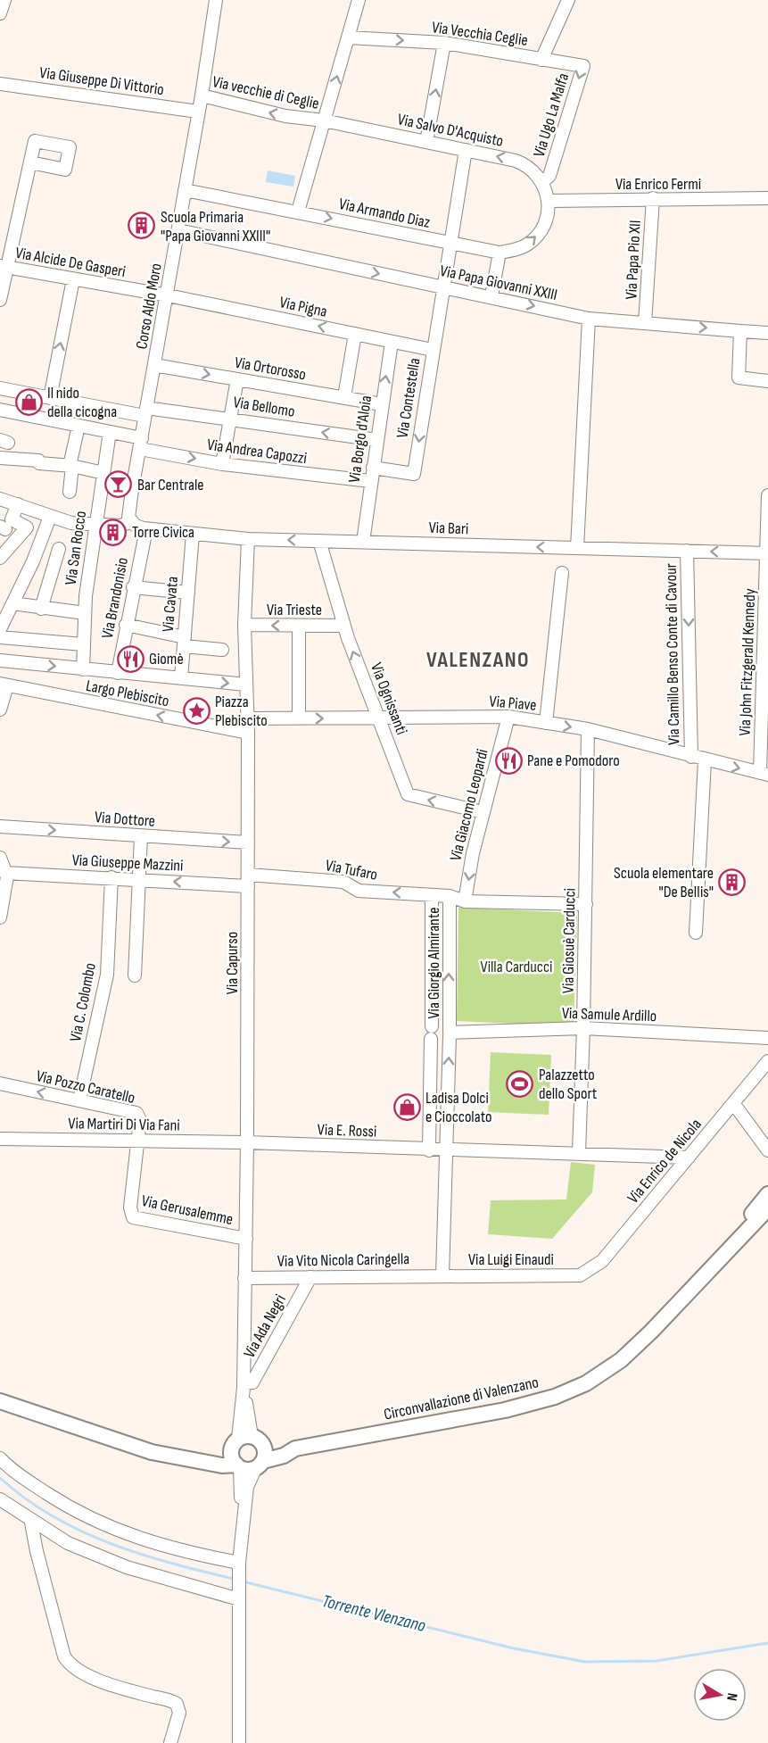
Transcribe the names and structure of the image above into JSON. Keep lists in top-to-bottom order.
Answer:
{
  "streets": {
    "main road": ["Circonvallazione di Valenzano"],
    "street": [
      "Via Vecchia Ceglie",
      "Via Giuseppe Di Vittorio",
      "Via vecchie di Ceglie",
      "Via Ugo La Malfa",
      "Via Salvo D'Acquisto",
      "Via Enrico Fermi",
      "Via Armando Diaz",
      "Via Papa Pio XII",
      "Via Alcide De Gasperi",
      "Via Papa Giovanni XXIII",
      "Corso Aldo Moro",
      "Via Pigna",
      "Via Ortorosso",
      "Via Contestella",
      "Via Bellomo",
      "Via Borgo d'Aloia",
      "Via Andrea Capozzi",
      "Via Bari",
      "Via San Rocco",
      "Via Brandonisio",
      "Via Cavata",
      "Via Trieste",
      "Via Camillo Benso Conte di Cavour",
      "Via John Fitzgerald Kennedy",
      "Largo Plebiscito",
      "Via Ognissanti",
      "Via Piave",
      "Via Giacomo Leopardi",
      "Via Dottore",
      "Via Giuseppe Mazzini",
      "Via Tufaro",
      "Via Giosuè Carducci",
      "Via Capurso",
      "Via Giorgio Almirante",
      "Via C. Colombo",
      "Via Samule Ardillo",
      "Via Pozzo Caratello",
      "Via Martiri Di Via Fani",
      "Via E. Rossi",
      "Via Enrico de Nicola",
      "Via Gerusalemme",
      "Via Luigi Einaudi",
      "Via Vito Nicola Caringella",
      "Via Ada Negri"
    ]
  },
  "crossings": [
    ["Via Vecchia Ceglie", "Via Ugo La Malfa"],
    ["Via Giuseppe Di Vittorio", "Corso Aldo Moro"],
    ["Via vecchie di Ceglie", "Via Salvo D'Acquisto"],
    ["Via vecchie di Ceglie", "Corso Aldo Moro"],
    ["Via Ugo La Malfa", "Via Salvo D'Acquisto"],
    ["Via Ugo La Malfa", "Via Enrico Fermi"],
    ["Via Ugo La Malfa", "Via Armando Diaz"],
    ["Via Ugo La Malfa", "Via Contestella"],
    ["Via Salvo D'Acquisto", "Via Enrico Fermi"],
    ["Via Salvo D'Acquisto", "Via Armando Diaz"],
    ["Via Salvo D'Acquisto", "Via Contestella"],
    ["Via Enrico Fermi", "Via Armando Diaz"],
    ["Via Enrico Fermi", "Via Papa Pio XII"],
    ["Via Enrico Fermi", "Via Contestella"],
    ["Via Armando Diaz", "Corso Aldo Moro"],
    ["Via Armando Diaz", "Via Contestella"],
    ["Via Papa Pio XII", "Via Papa Giovanni XXIII"],
    ["Via Alcide De Gasperi", "Corso Aldo Moro"],
    ["Via Alcide De Gasperi", "Via Pigna"],
    ["Via Papa Giovanni XXIII", "Corso Aldo Moro"],
    ["Via Papa Giovanni XXIII", "Via Contestella"],
    ["Corso Aldo Moro", "Via Pigna"],
    ["Corso Aldo Moro", "Via Ortorosso"],
    ["Corso Aldo Moro", "Via Bellomo"],
    ["Corso Aldo Moro", "Via Andrea Capozzi"],
    ["Corso Aldo Moro", "Via Bari"],
    ["Via Pigna", "Via Contestella"],
    ["Via Pigna", "Via Borgo d'Aloia"],
    ["Via Ortorosso", "Via Borgo d'Aloia"],
    ["Via Contestella", "Via Borgo d'Aloia"],
    ["Via Bellomo", "Via Borgo d'Aloia"],
    ["Via Borgo d'Aloia", "Via Andrea Capozzi"],
    ["Via Borgo d'Aloia", "Via Bari"],
    ["Via Andrea Capozzi", "Via San Rocco"],
    ["Via Bari", "Via Brandonisio"],
    ["Via Bari", "Via Cavata"],
    ["Via Bari", "Via Camillo Benso Conte di Cavour"],
    ["Via Bari", "Via John Fitzgerald Kennedy"],
    ["Via Bari", "Via Ognissanti"],
    ["Via Bari", "Via Capurso"],
    ["Via San Rocco", "Largo Plebiscito"],
    ["Via Brandonisio", "Largo Plebiscito"],
    ["Via Cavata", "Largo Plebiscito"],
    ["Via Trieste", "Via Ognissanti"],
    ["Via Trieste", "Via Capurso"],
    ["Via Camillo Benso Conte di Cavour", "Via Piave"],
    ["Via John Fitzgerald Kennedy", "Via Piave"],
    ["Largo Plebiscito", "Via Capurso"],
    ["Via Ognissanti", "Via Piave"],
    ["Via Ognissanti", "Via Giacomo Leopardi"],
    ["Via Piave", "Via Giacomo Leopardi"],
    ["Via Piave", "Via Giosuè Carducci"],
    ["Via Piave", "Via Capurso"],
    ["Via Giacomo Leopardi", "Via Tufaro"],
    ["Via Dottore", "Via Capurso"],
    ["Via Giuseppe Mazzini", "Via Tufaro"],
    ["Via Giuseppe Mazzini", "Via Capurso"],
    ["Via Giuseppe Mazzini", "Via C. Colombo"],
    ["Via Tufaro", "Via Giosuè Carducci"],
    ["Via Tufaro", "Via Capurso"],
    ["Via Tufaro", "Via Giorgio Almirante"],
    ["Via Giosuè Carducci", "Via Samule Ardillo"],
    ["Via Giosuè Carducci", "Via E. Rossi"],
    ["Via Capurso", "Via Martiri Di Via Fani"],
    ["Via Capurso", "Via E. Rossi"],
    ["Via Capurso", "Via Gerusalemme"],
    ["Via Capurso", "Via Vito Nicola Caringella"],
    ["Via Capurso", "Via Ada Negri"],
    ["Via Capurso", "Circonvallazione di Valenzano"],
    ["Via Giorgio Almirante", "Via Samule Ardillo"],
    ["Via Giorgio Almirante", "Via E. Rossi"],
    ["Via Giorgio Almirante", "Via Luigi Einaudi"],
    ["Via Giorgio Almirante", "Via Vito Nicola Caringella"],
    ["Via C. Colombo", "Via Pozzo Caratello"],
    ["Via Pozzo Caratello", "Via Martiri Di Via Fani"],
    ["Via Pozzo Caratello", "Via Gerusalemme"],
    ["Via Martiri Di Via Fani", "Via E. Rossi"],
    ["Via Martiri Di Via Fani", "Via Gerusalemme"],
    ["Via E. Rossi", "Via Enrico de Nicola"],
    ["Via Enrico de Nicola", "Via Luigi Einaudi"],
    ["Via Luigi Einaudi", "Via Vito Nicola Caringella"],
    ["Via Vito Nicola Caringella", "Via Ada Negri"]
  ],
  "one_way": [
    "Via Vecchia Ceglie",
    "Via vecchie di Ceglie",
    "Via Salvo D'Acquisto",
    "Via Armando Diaz",
    "Via Papa Giovanni XXIII",
    "Via Pigna",
    "Via Ortorosso",
    "Via Bellomo",
    "Via Bari",
    "Via Trieste",
    "Via Camillo Benso Conte di Cavour",
    "Via Ognissanti",
    "Via Piave",
    "Via Giacomo Leopardi",
    "Via Dottore",
    "Via Giuseppe Mazzini",
    "Via Tufaro",
    "Via Pozzo Caratello"
  ],
  "districts": ["VALENZANO"],
  "water": ["Torrente Vlenzano"],
  "parks": ["Villa Carducci"],
  "places": {
    "building": ["Scuola Primaria \"Papa Giovanni XXIII\"", "Torre Civica", "Scuola elementare \"De Bellis\""],
    "shop": ["Il nido della cicogna", "Ladisa Dolci e Cioccolato"],
    "bar": ["Bar Centrale"],
    "restaurant": ["Giomè", "Pane e Pomodoro"],
    "place": ["Piazza Plebiscito"],
    "sports": ["Palazzetto dello Sport"]
  },
  "north": "right"
}
